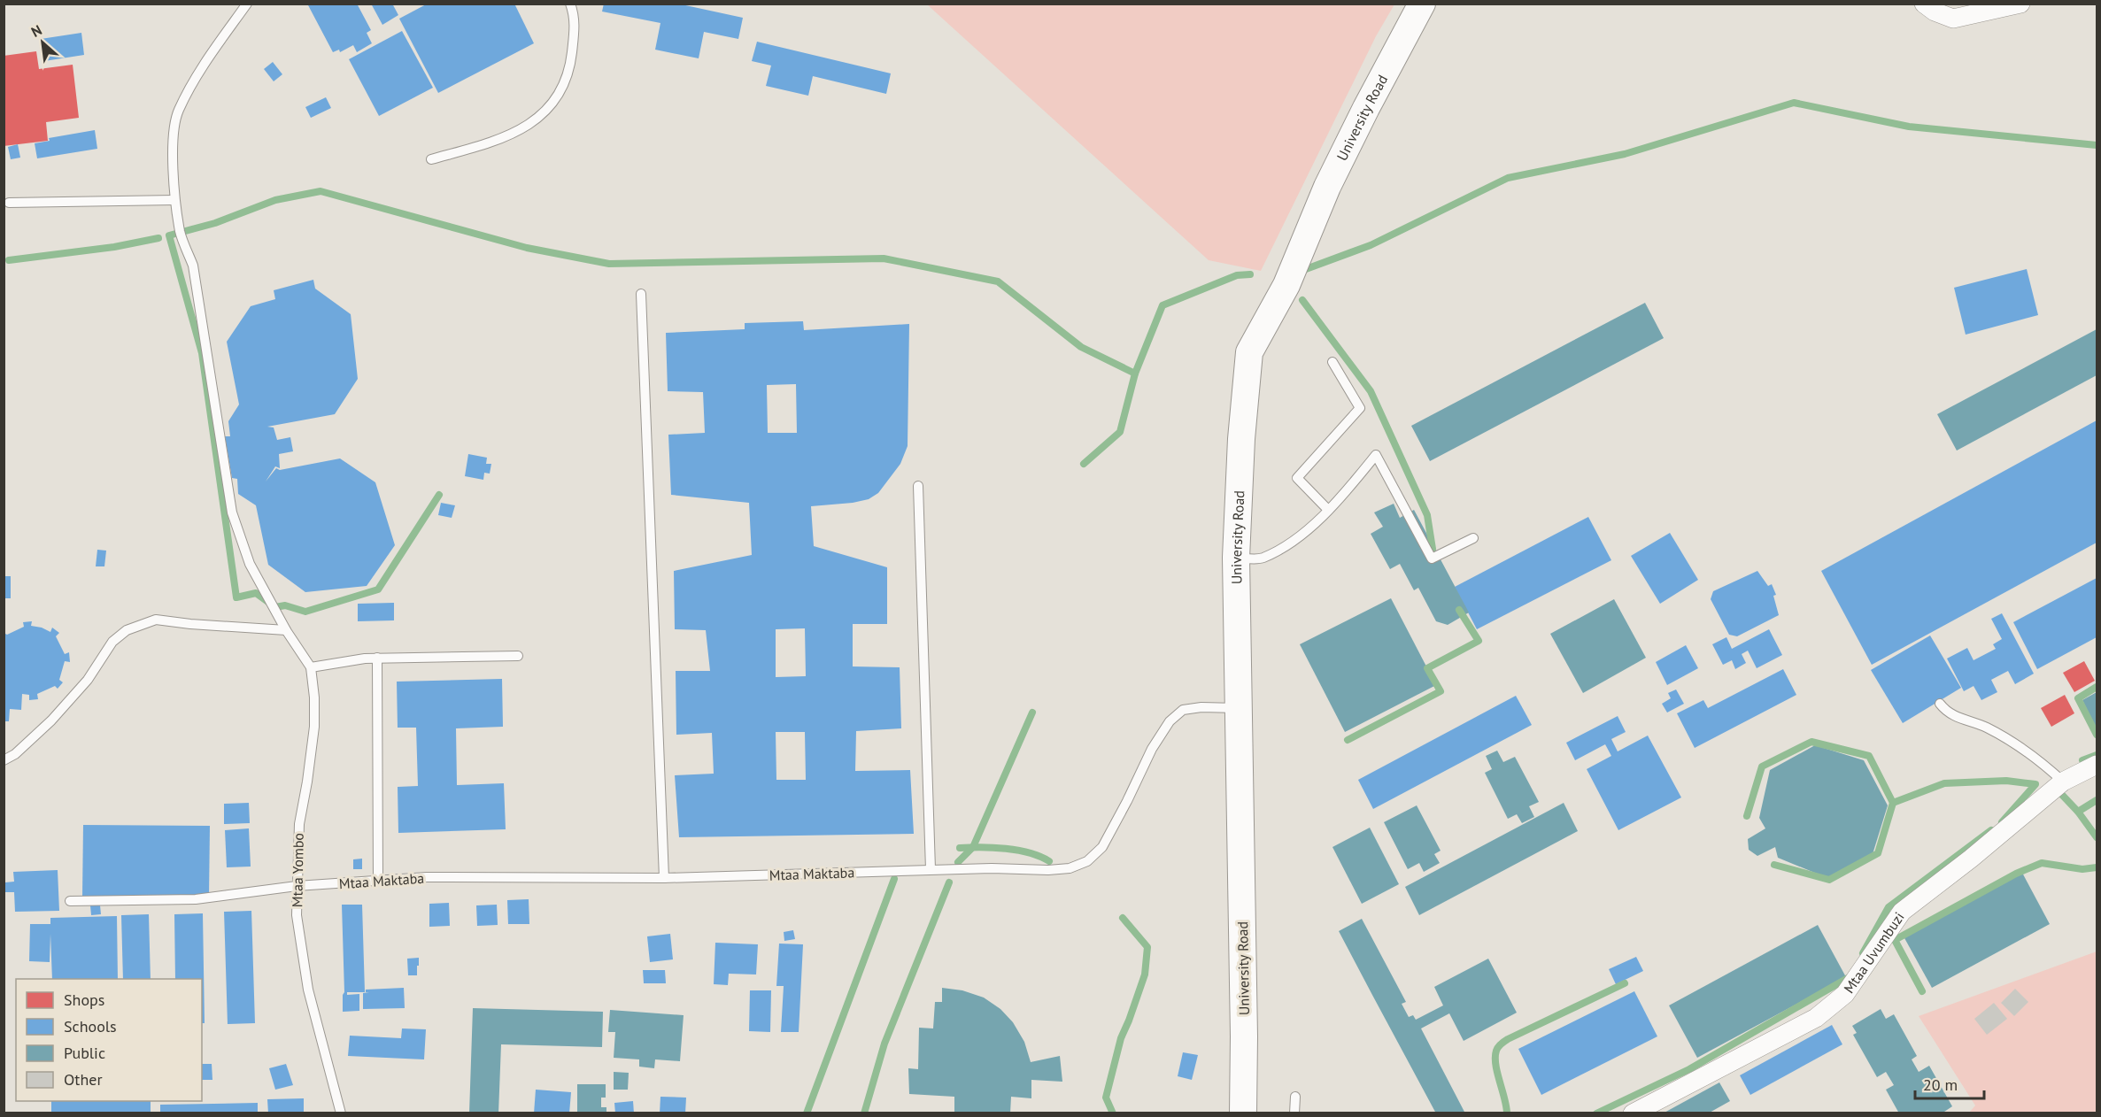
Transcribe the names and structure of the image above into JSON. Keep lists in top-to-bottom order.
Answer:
{
  "streets": {
    "street": ["University Road", "Mtaa Uvumbuzi"],
    "lane": ["Mtaa Yombo", "Mtaa Maktaba"]
  },
  "crossings": [
    ["University Road", "Mtaa Maktaba"],
    ["Mtaa Yombo", "Mtaa Maktaba"]
  ],
  "legend": [
    "Shops",
    "Schools",
    "Public",
    "Other"
  ],
  "scale_bar": "20 m",
  "north": "top left"
}
